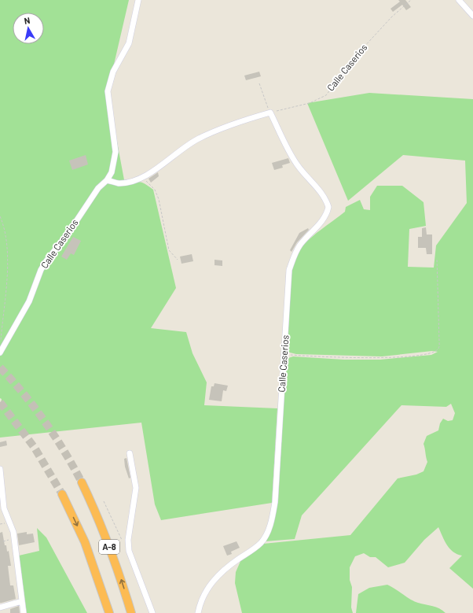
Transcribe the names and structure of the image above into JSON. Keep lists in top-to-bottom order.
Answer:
{
  "streets": {
    "highway": ["A-8"],
    "street": ["Calle Caserios"]
  },
  "north": "top"
}
